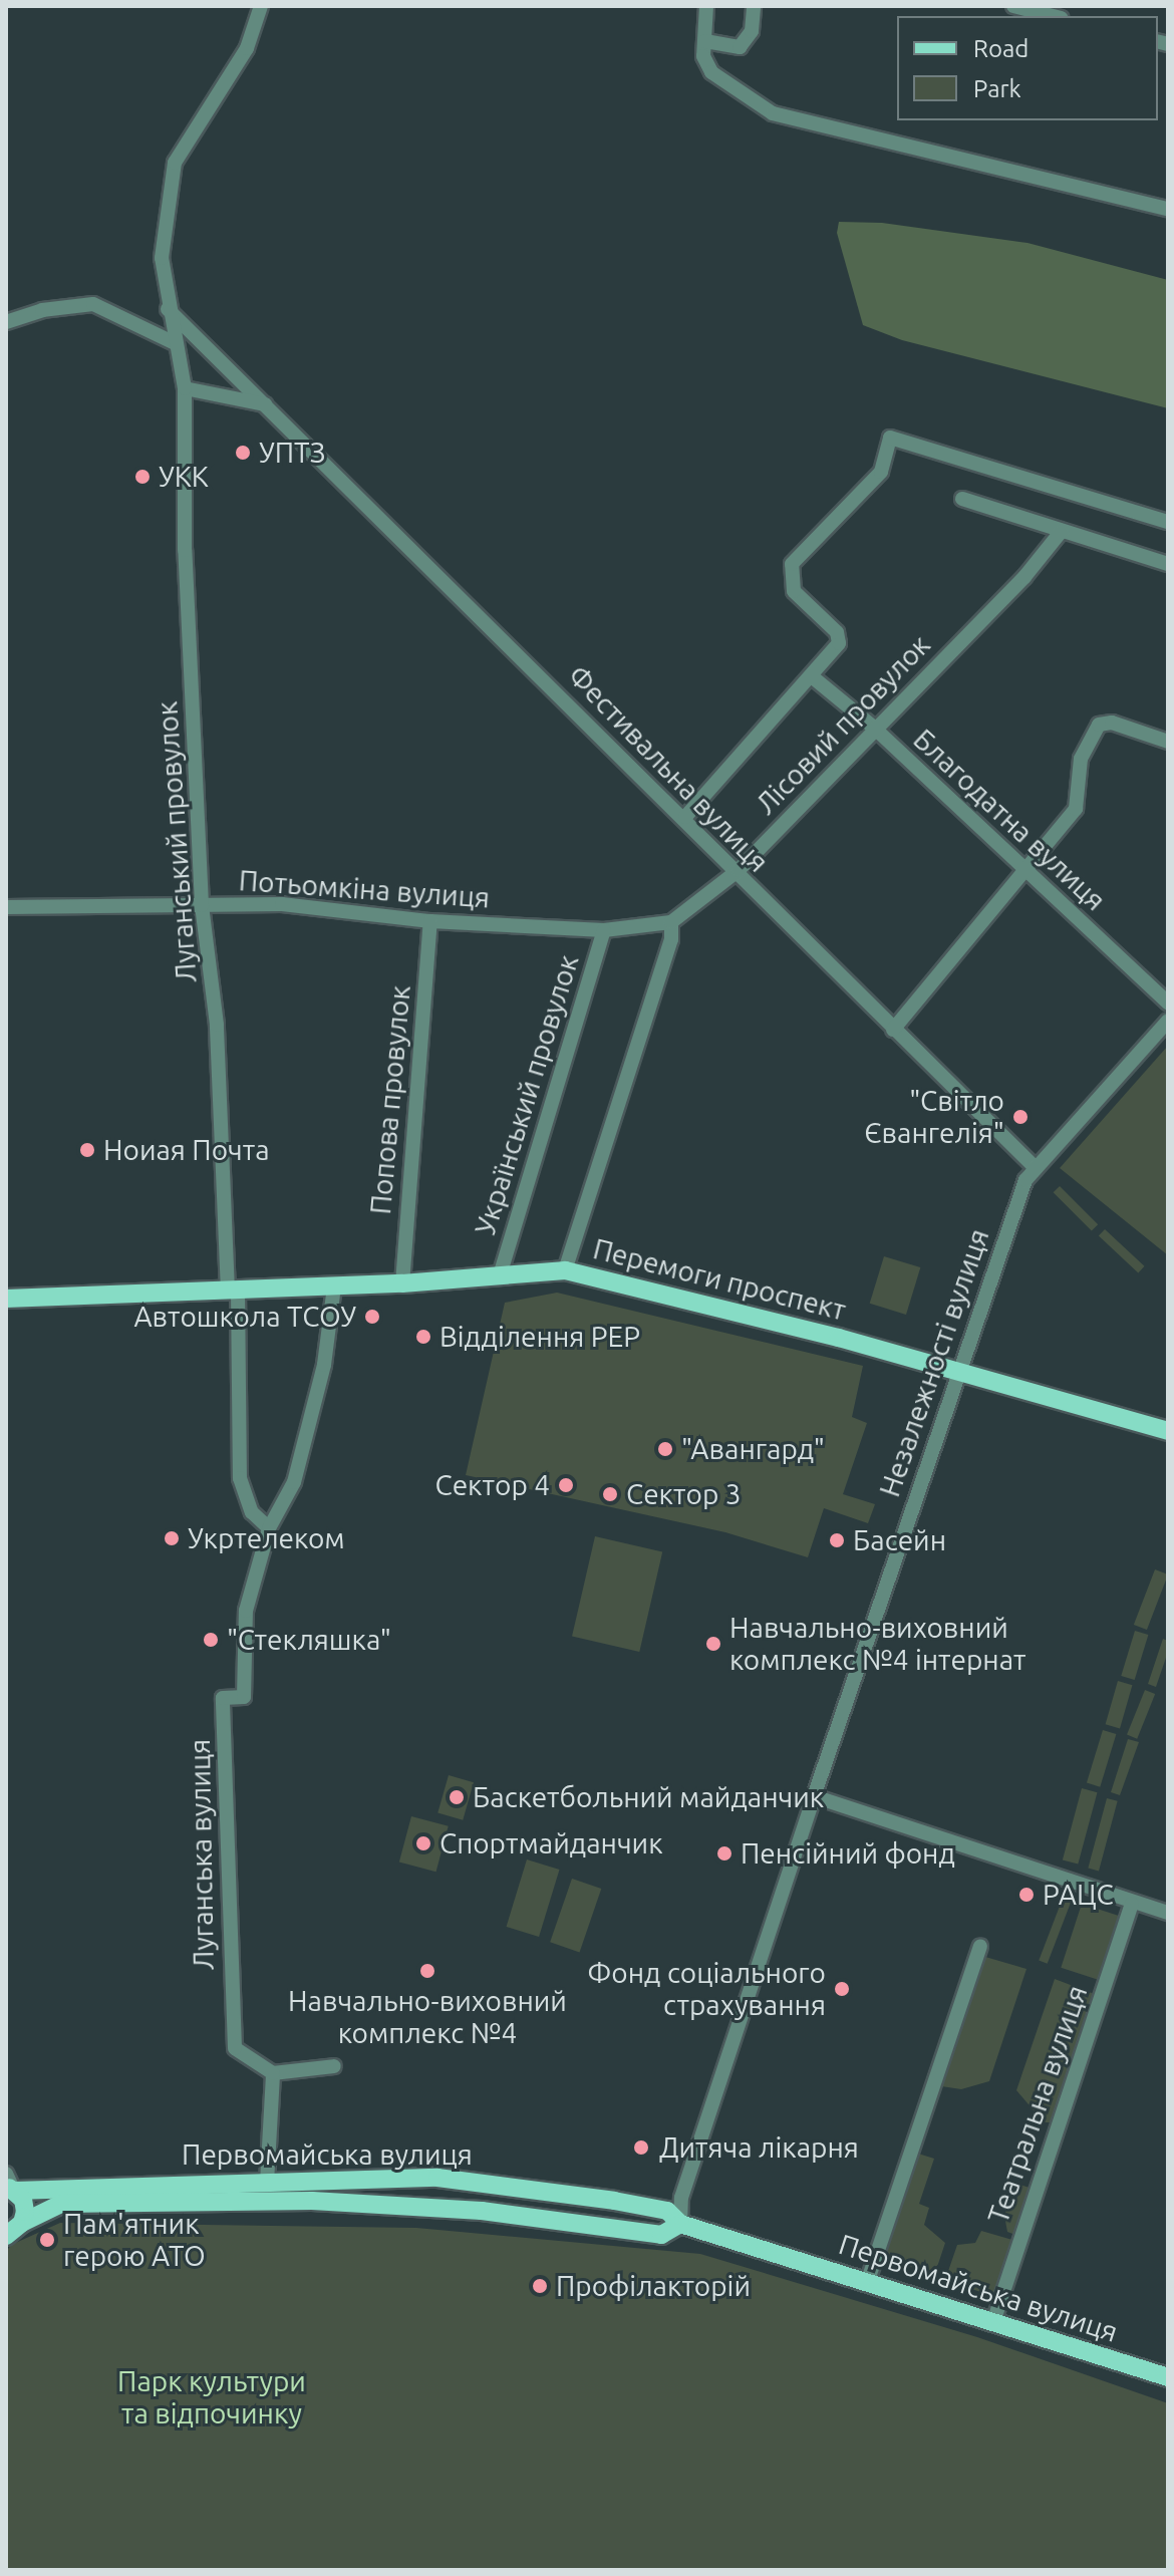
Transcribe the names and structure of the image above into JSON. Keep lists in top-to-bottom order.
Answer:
{
  "streets": {
    "main road": ["Перемоги проспект", "Первомайська вулиця"],
    "street": [
      "Лісовий провулок",
      "Фестивальна вулиця",
      "Благодатна вулиця",
      "Луганський провулок",
      "Потьомкіна вулиця",
      "Український провулок",
      "Попова провулок",
      "Незалежності вулиця",
      "Луганська вулиця",
      "Театральна вулиця"
    ]
  },
  "crossings": [
    ["Лісовий провулок", "Фестивальна вулиця"],
    ["Лісовий провулок", "Благодатна вулиця"],
    ["Лісовий провулок", "Потьомкіна вулиця"],
    ["Фестивальна вулиця", "Незалежності вулиця"],
    ["Луганський провулок", "Потьомкіна вулиця"],
    ["Луганський провулок", "Перемоги проспект"],
    ["Потьомкіна вулиця", "Український провулок"],
    ["Потьомкіна вулиця", "Попова провулок"],
    ["Український провулок", "Перемоги проспект"],
    ["Попова провулок", "Перемоги проспект"],
    ["Перемоги проспект", "Незалежності вулиця"],
    ["Перемоги проспект", "Луганська вулиця"],
    ["Незалежності вулиця", "Первомайська вулиця"],
    ["Театральна вулиця", "Первомайська вулиця"]
  ],
  "parks": ["Парк культури та відпочинку"],
  "places": [
    "УПТЗ",
    "УКК",
    "\"Світло Євангелія\"",
    "Ноиая Почта",
    "Автошкола ТСОУ",
    "Відділення РЕР",
    "\"Авангард\"",
    "Сектор 4",
    "Сектор 3",
    "Укртелеком",
    "Басейн",
    "\"Стекляшка\"",
    "Навчально-виховний комплекс №4 інтернат",
    "Баскетбольний майданчик",
    "Спортмайданчик",
    "Пенсійний фонд",
    "РАЦС",
    "Навчально-виховний комплекс №4",
    "Фонд соціального страхування",
    "Дитяча лікарня",
    "Пам'ятник герою АТО",
    "Профілакторій"
  ],
  "legend": ["Road", "Park"]
}
